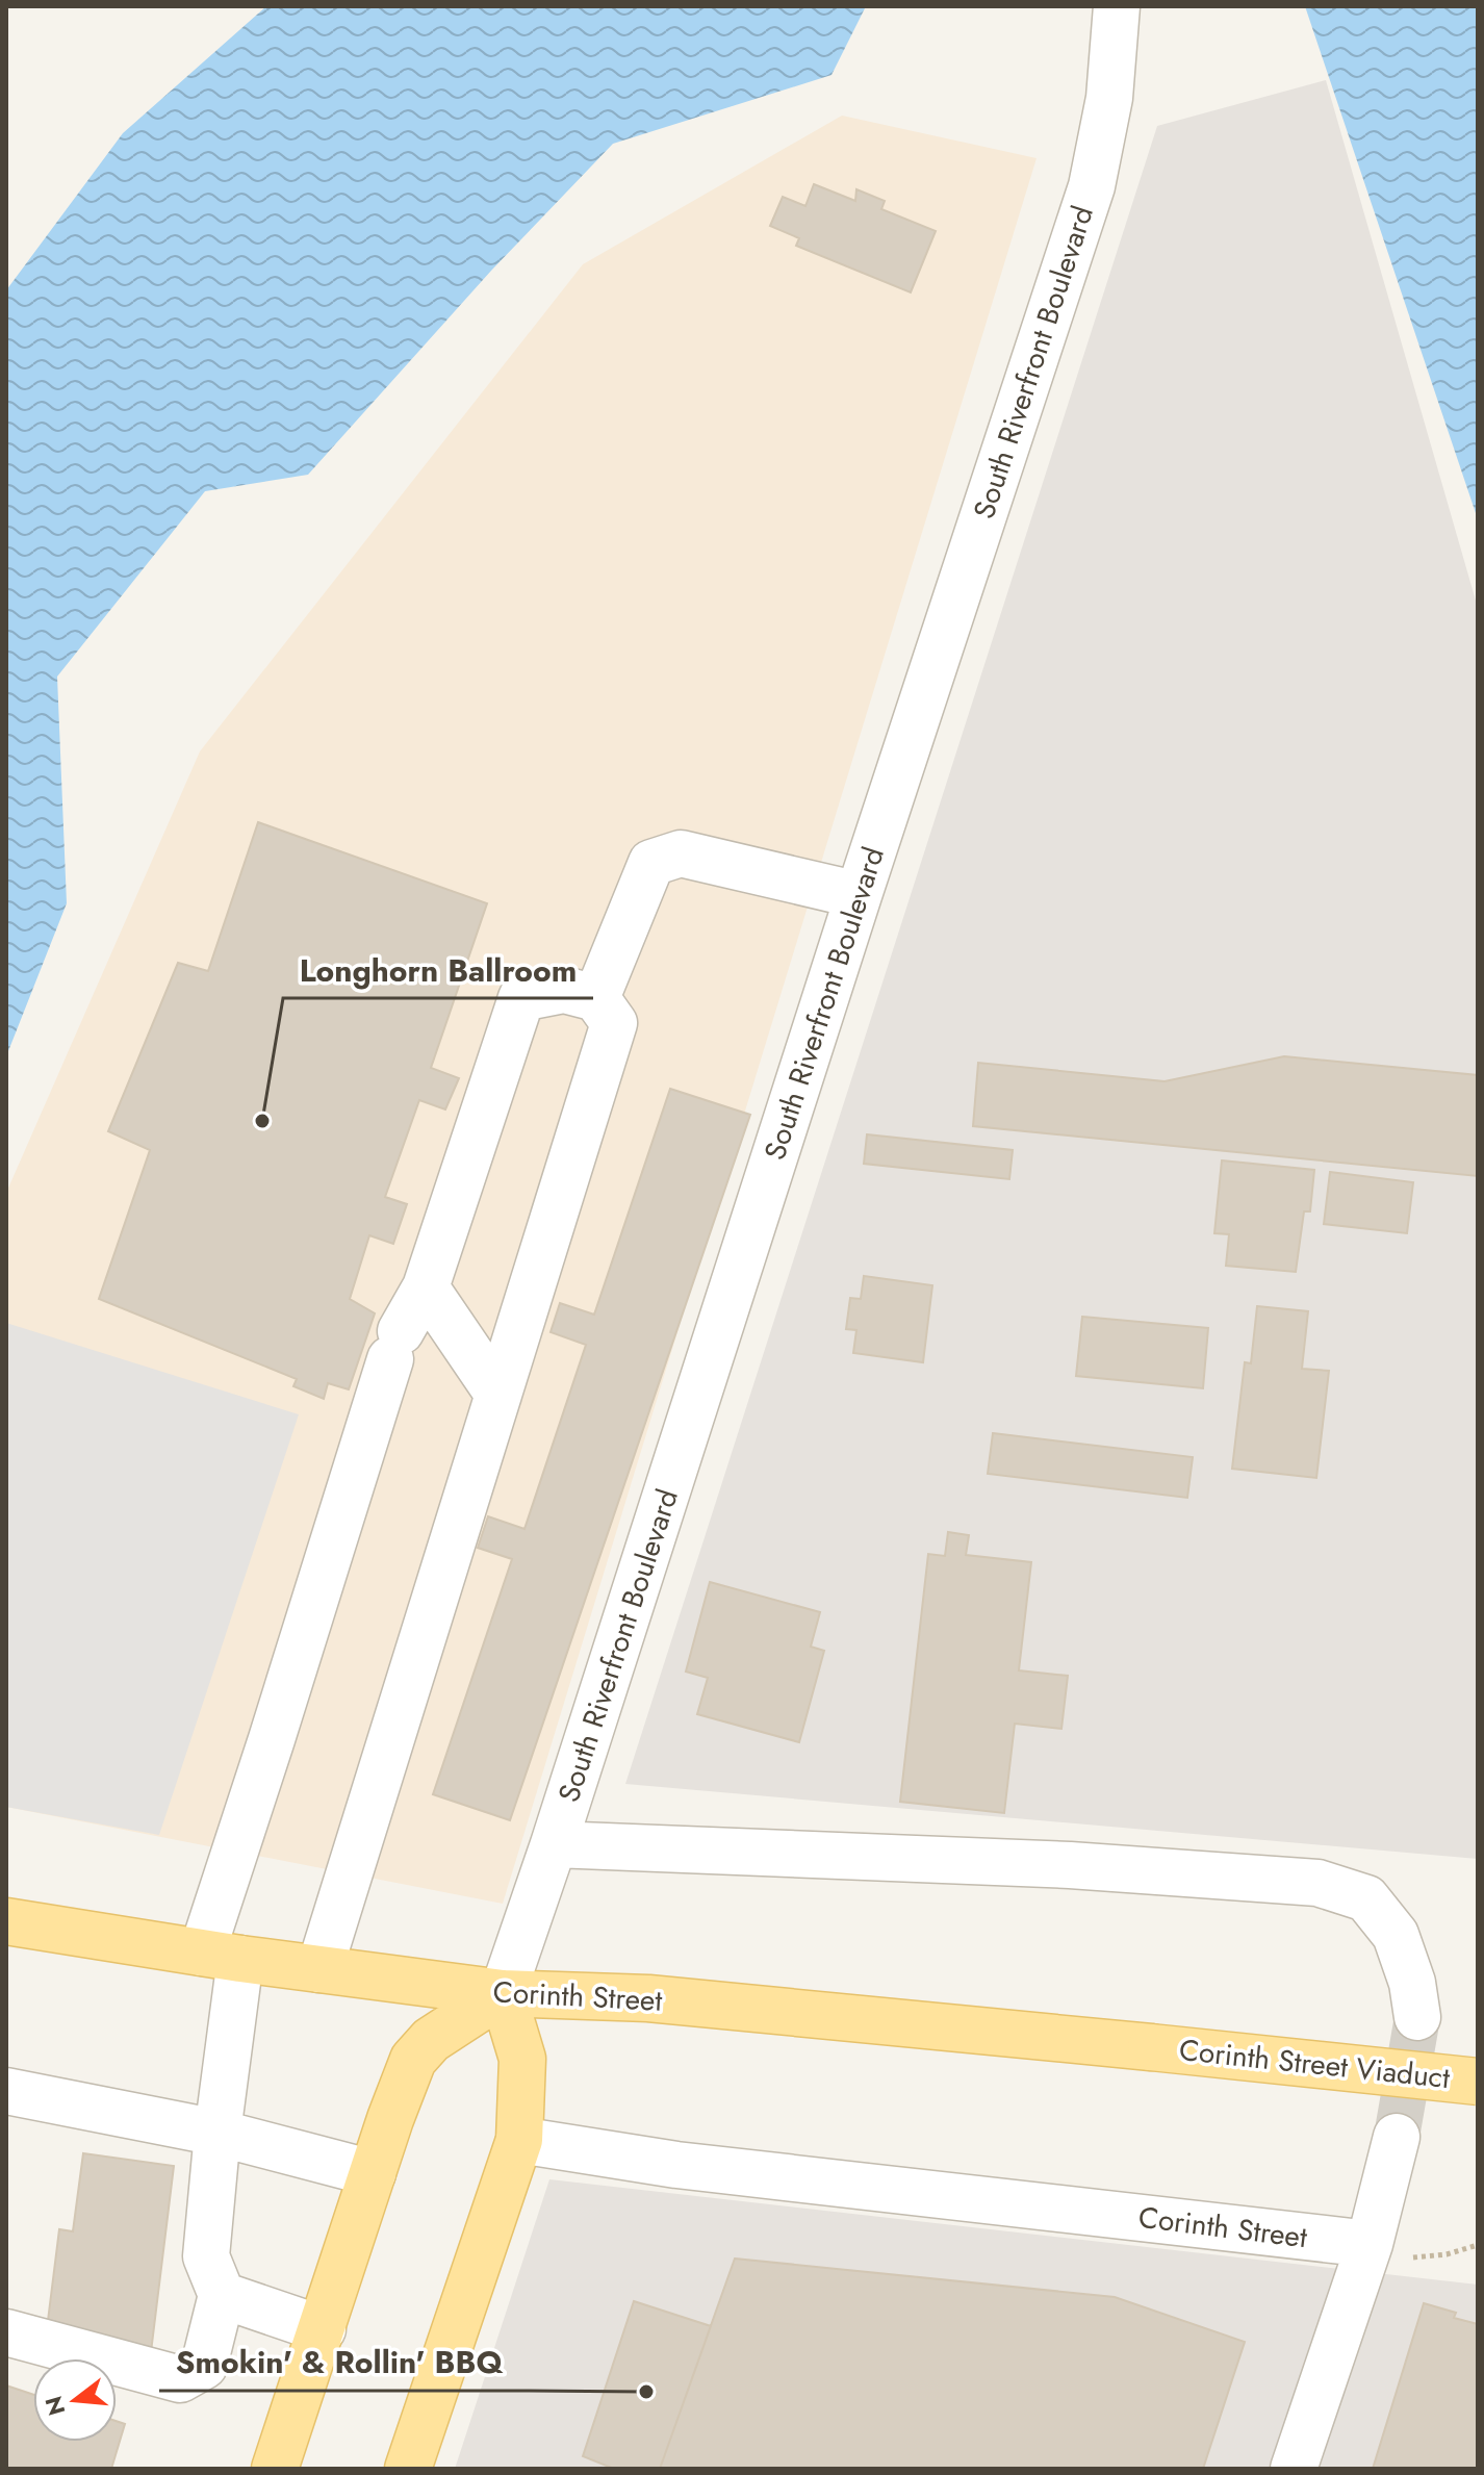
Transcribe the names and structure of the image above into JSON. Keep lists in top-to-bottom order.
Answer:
{
  "streets": {
    "main road": ["Corinth Street", "Corinth Street Viaduct"],
    "street": ["South Riverfront Boulevard"]
  },
  "crossings": [
    ["South Riverfront Boulevard", "Corinth Street"],
    ["Corinth Street", "Corinth Street Viaduct"]
  ],
  "places": ["Longhorn Ballroom", "Smokin' & Rollin' BBQ"],
  "north": "left"
}
